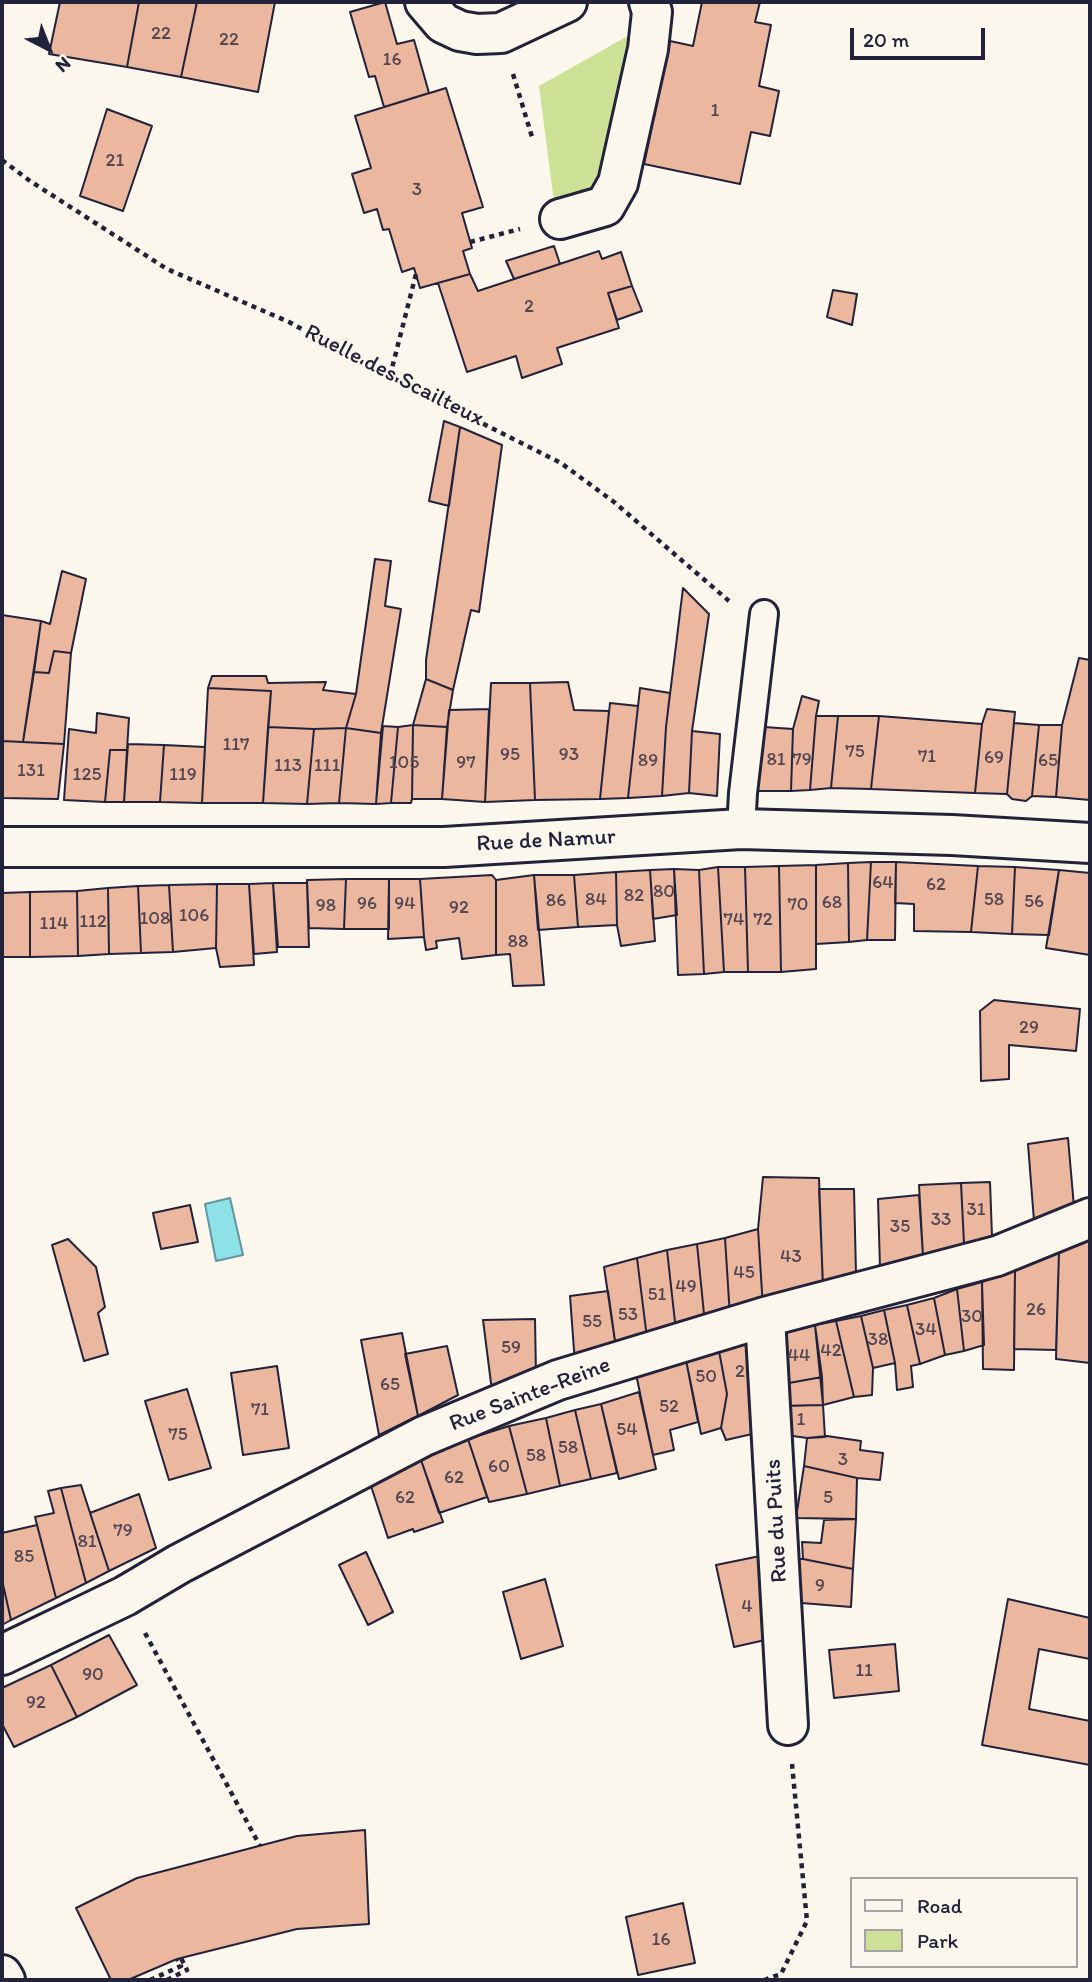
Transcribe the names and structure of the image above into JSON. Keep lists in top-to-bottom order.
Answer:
{
  "streets": {
    "street": ["Rue de Namur", "Rue Sainte-Reine", "Rue du Puits"],
    "path": ["Ruelle des Scailteux"]
  },
  "crossings": [
    ["Rue Sainte-Reine", "Rue du Puits"]
  ],
  "house_numbers": [
    "22",
    "22",
    "16",
    "1",
    "21",
    "3",
    "2",
    "117",
    "75",
    "95",
    "93",
    "71",
    "69",
    "81",
    "79",
    "89",
    "65",
    "105",
    "97",
    "113",
    "111",
    "131",
    "125",
    "119",
    "64",
    "62",
    "80",
    "82",
    "84",
    "58",
    "86",
    "56",
    "68",
    "96",
    "94",
    "70",
    "98",
    "92",
    "106",
    "108",
    "74",
    "72",
    "112",
    "114",
    "88",
    "29",
    "31",
    "33",
    "35",
    "43",
    "45",
    "49",
    "51",
    "26",
    "53",
    "30",
    "55",
    "34",
    "38",
    "59",
    "42",
    "44",
    "2",
    "50",
    "65",
    "52",
    "71",
    "1",
    "54",
    "75",
    "58",
    "58",
    "3",
    "60",
    "62",
    "62",
    "5",
    "79",
    "81",
    "85",
    "9",
    "4",
    "11",
    "90",
    "92",
    "16"
  ],
  "legend": ["Road", "Park"],
  "scale_bar": "20 m",
  "north": "bottom right"
}
